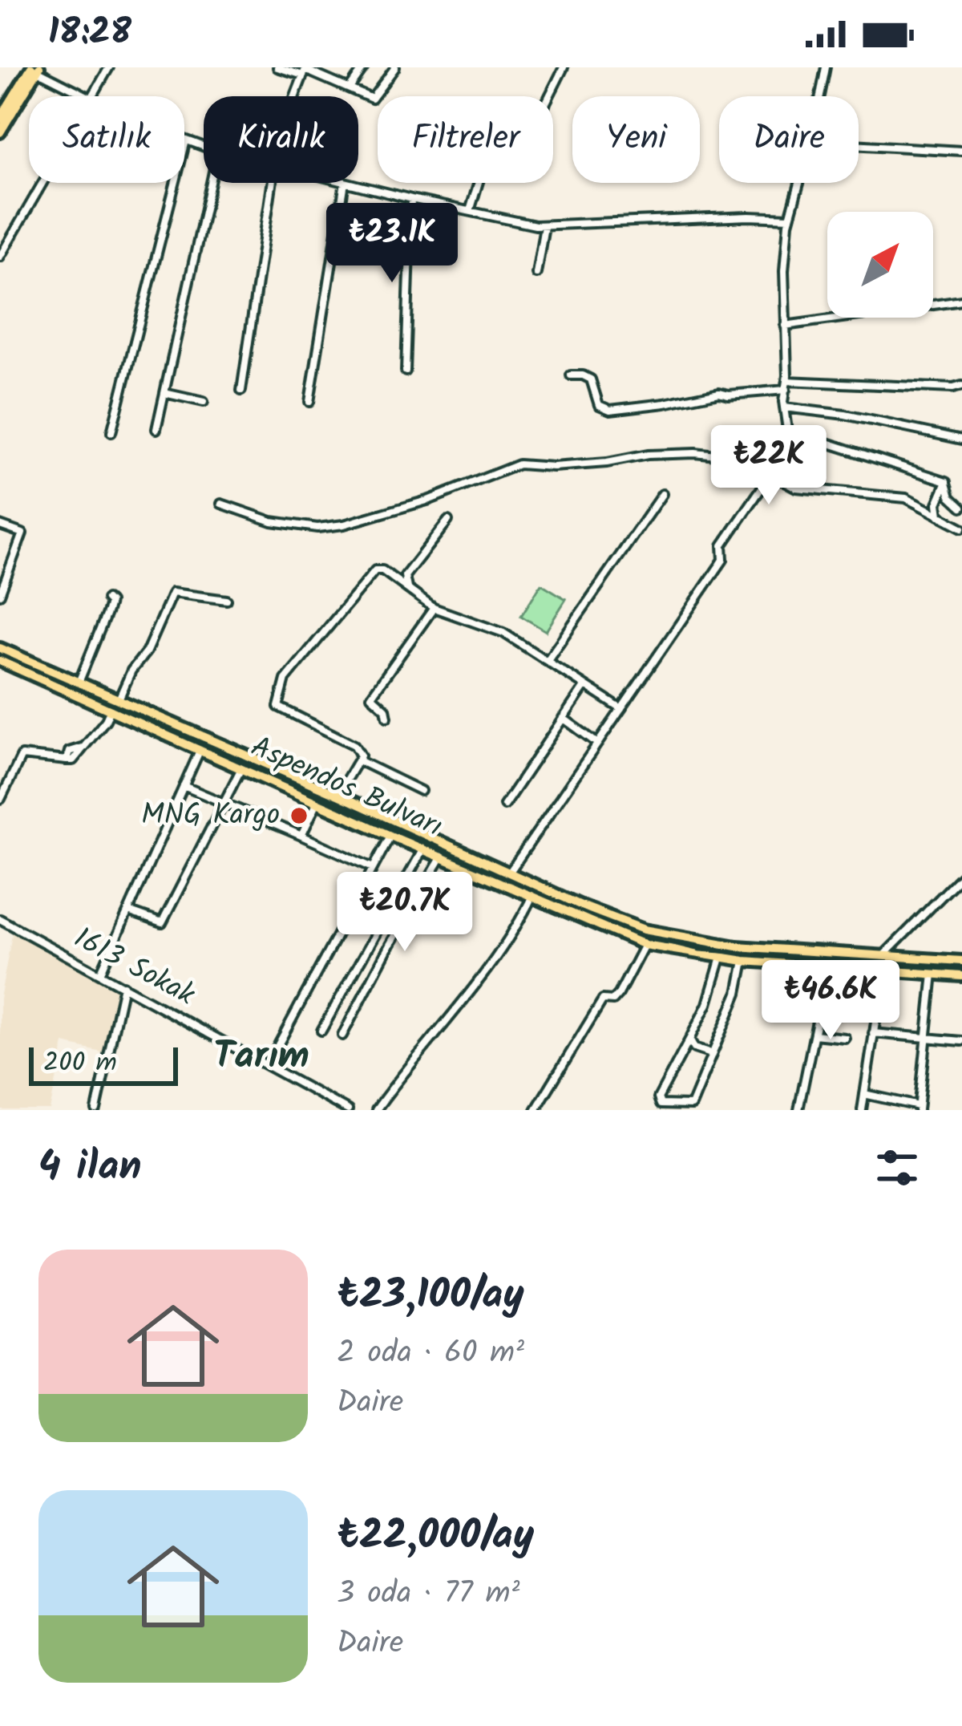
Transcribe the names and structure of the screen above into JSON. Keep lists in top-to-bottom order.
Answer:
{
  "streets": {
    "main road": ["Aspendos Bulvarı"],
    "street": ["1613 Sokak"]
  },
  "districts": ["Tarım"],
  "places": ["MNG Kargo"],
  "scale_bar": "200 m",
  "north": "top right",
  "page": {
    "status": "18:28",
    "chip": [
      "Satılık",
      "Kiralık",
      "Filtreler",
      "Yeni",
      "Daire"
    ],
    "price": [
      "₺23.1K",
      "₺22K",
      "₺20.7K",
      "₺46.6K"
    ],
    "scale": "200 m",
    "heading": "4 ilan",
    "list": [
      {
        "name": "₺23,100/ay",
        "note": "2 oda · 60 m² · Daire"
      },
      {
        "name": "₺22,000/ay",
        "note": "3 oda · 77 m² · Daire"
      }
    ]
  }
}
